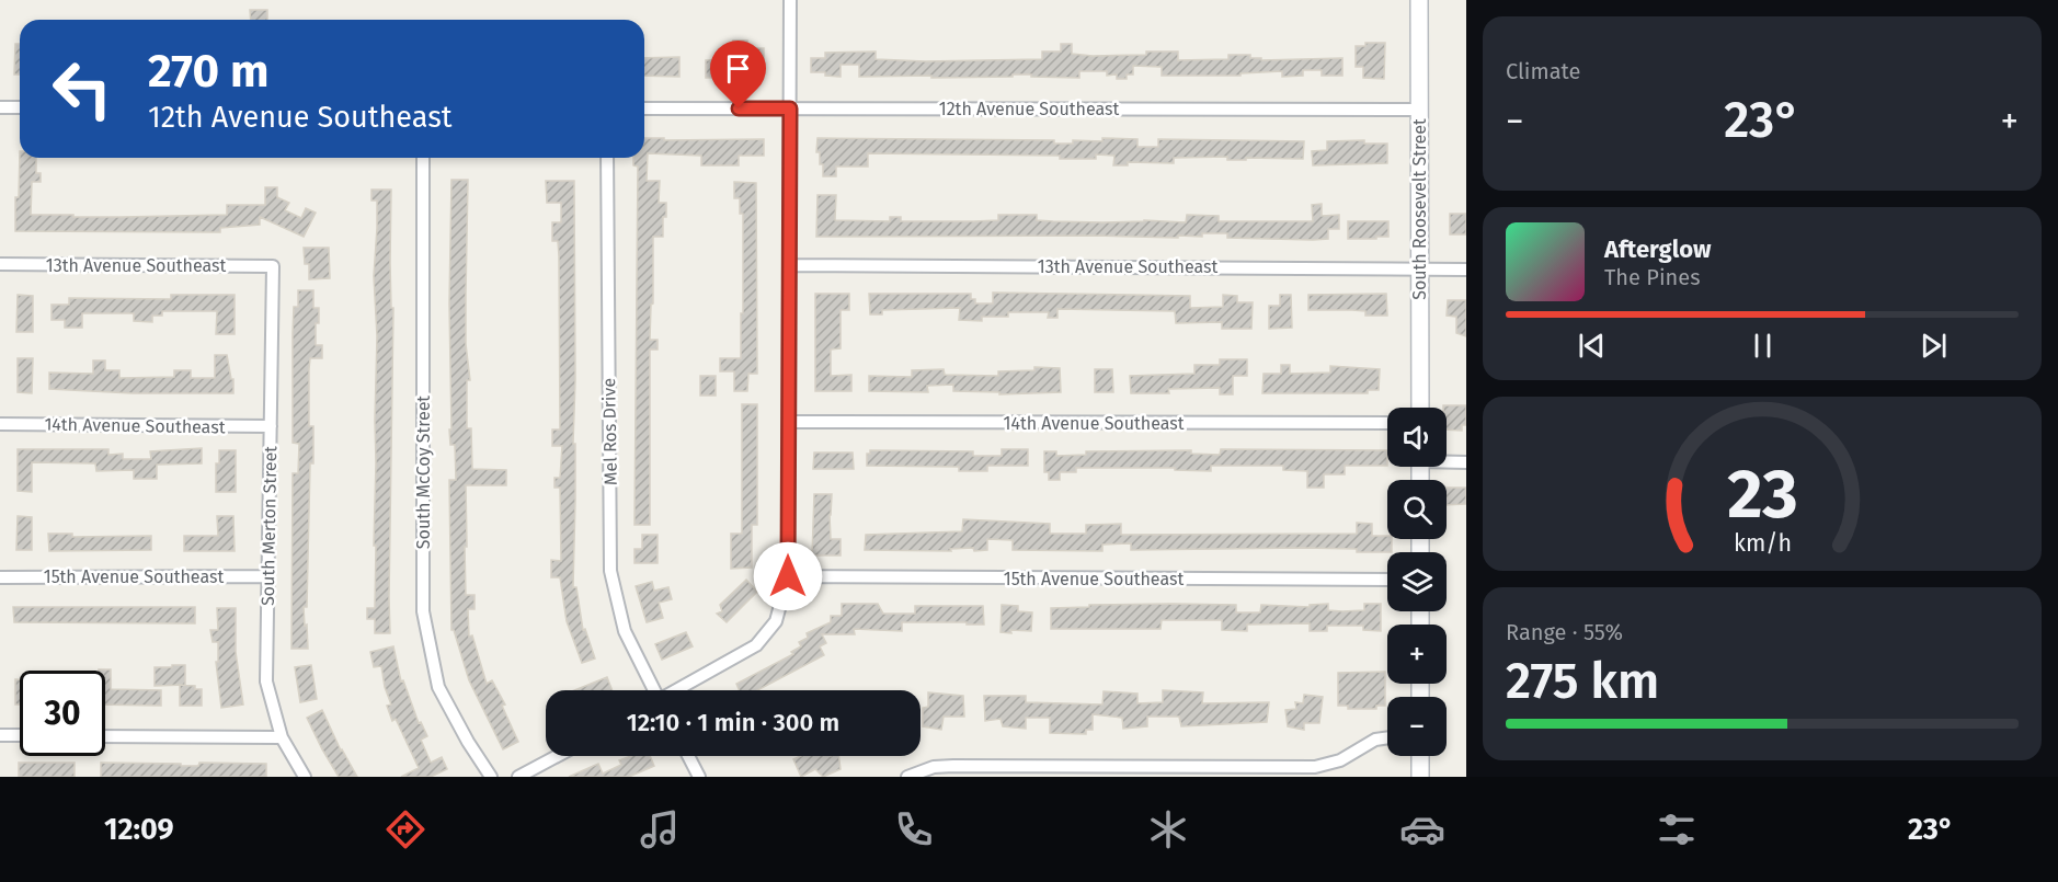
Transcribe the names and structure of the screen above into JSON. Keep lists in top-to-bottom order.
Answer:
{
  "streets": {
    "street": [
      "12th Avenue Southeast",
      "South Roosevelt Street",
      "13th Avenue Southeast",
      "14th Avenue Southeast",
      "Mel Ros Drive",
      "South McCoy Street",
      "South Merton Street",
      "15th Avenue Southeast"
    ]
  },
  "crossings": [
    ["12th Avenue Southeast", "South Roosevelt Street"],
    ["South Roosevelt Street", "13th Avenue Southeast"],
    ["13th Avenue Southeast", "South Merton Street"],
    ["14th Avenue Southeast", "South Merton Street"],
    ["South Merton Street", "15th Avenue Southeast"]
  ],
  "page": {
    "tile": [
      "Climate",
      ["Range · 55%", "275 km"]
    ],
    "turn": ["270 m", "12th Avenue Southeast"],
    "heat": ["−", "23°", "+"],
    "song": ["Afterglow", "The Pines"],
    "map_buttons": ["+", "−"],
    "limit": "30",
    "trip": "12:10 · 1 min · 300 m",
    "tabs": ["12:09", "23°"],
    "gauge": ["23", "km/h"]
  }
}
